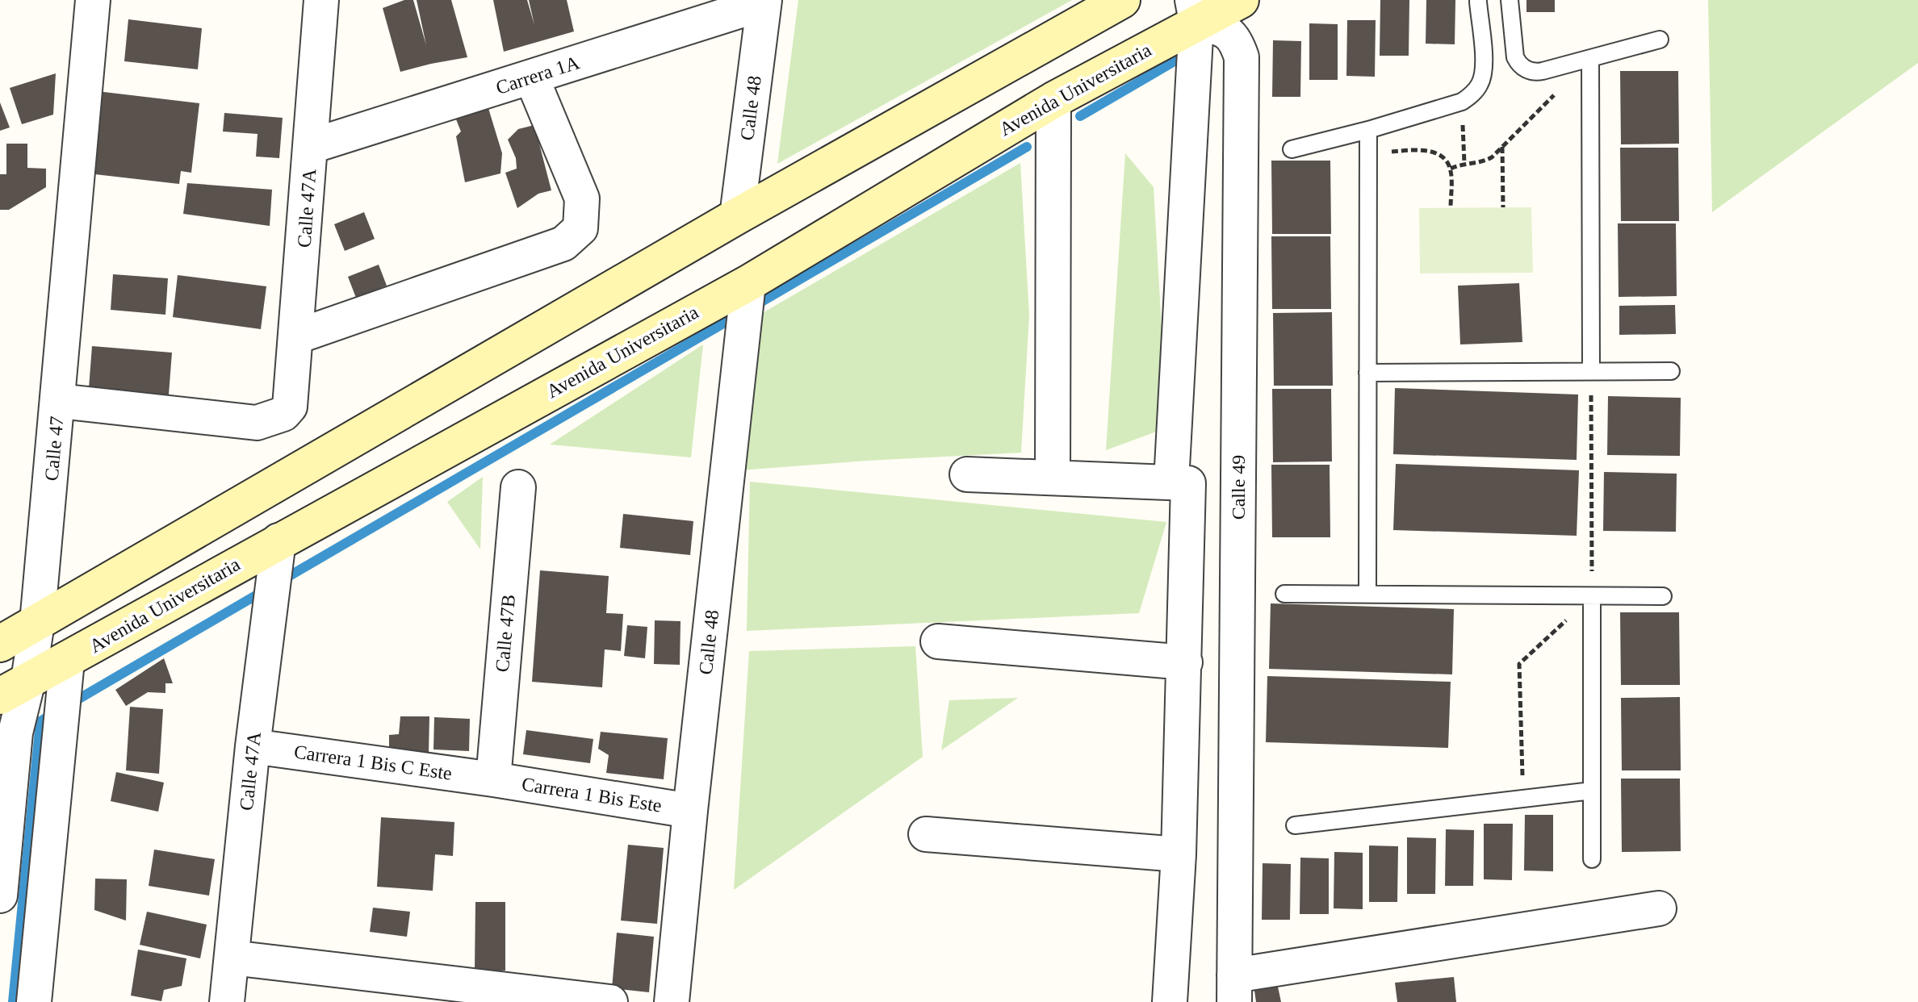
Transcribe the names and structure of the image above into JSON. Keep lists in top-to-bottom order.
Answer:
{
  "streets": {
    "main road": ["Avenida Universitaria"],
    "street": [
      "Carrera 1A",
      "Calle 48",
      "Calle 47A",
      "Calle 47",
      "Calle 49",
      "Calle 47B",
      "Carrera 1 Bis C Este",
      "Carrera 1 Bis Este"
    ]
  },
  "crossings": [
    ["Carrera 1A", "Calle 48"],
    ["Carrera 1A", "Calle 47A"],
    ["Avenida Universitaria", "Calle 48"],
    ["Avenida Universitaria", "Calle 47A"],
    ["Avenida Universitaria", "Calle 47"],
    ["Avenida Universitaria", "Calle 49"],
    ["Calle 48", "Carrera 1 Bis Este"],
    ["Calle 47A", "Calle 47"],
    ["Calle 47A", "Carrera 1 Bis C Este"],
    ["Calle 47B", "Carrera 1 Bis C Este"],
    ["Calle 47B", "Carrera 1 Bis Este"],
    ["Carrera 1 Bis C Este", "Carrera 1 Bis Este"]
  ]
}
